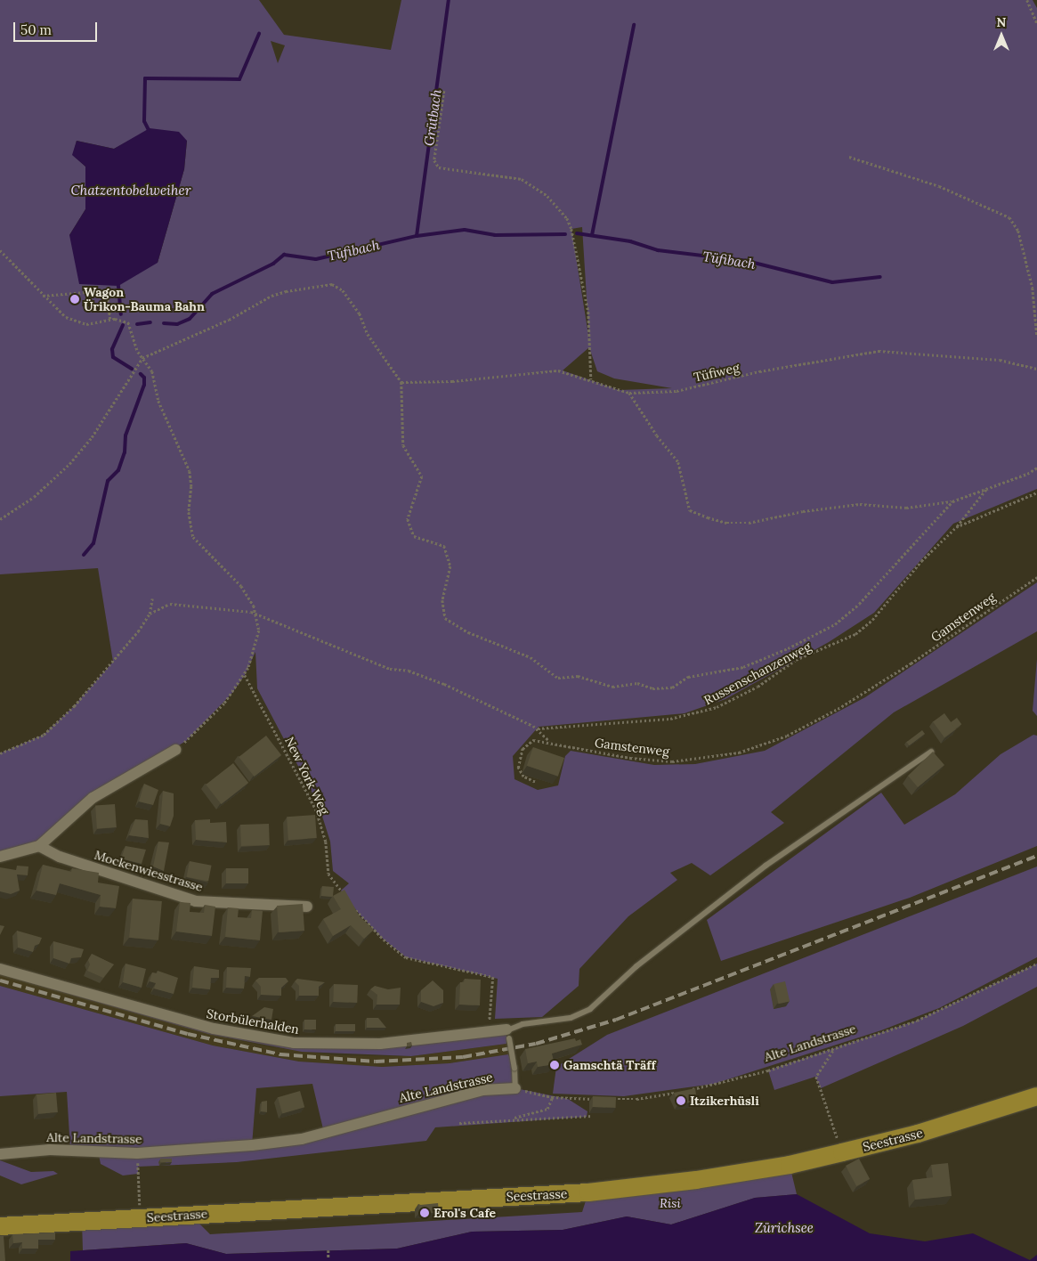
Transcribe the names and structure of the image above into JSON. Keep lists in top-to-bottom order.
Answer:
{
  "streets": {
    "main road": ["Seestrasse"],
    "street": ["Mockenwiesstrasse", "Storbülerhalden", "Alte Landstrasse"],
    "path": [
      "Tüfiweg",
      "Gamstenweg",
      "Russenschanzenweg",
      "New York Weg"
    ]
  },
  "water": [
    "Grütbach",
    "Chatzentobelweiher",
    "Tüfibach",
    "Zürichsee"
  ],
  "parks": ["Risi"],
  "places": [
    "Wagon Ürikon-Bauma Bahn",
    "Gamschtä Träff",
    "Itzikerhüsli",
    "Erol's Cafe"
  ],
  "scale_bar": "50 m",
  "north": "top"
}
